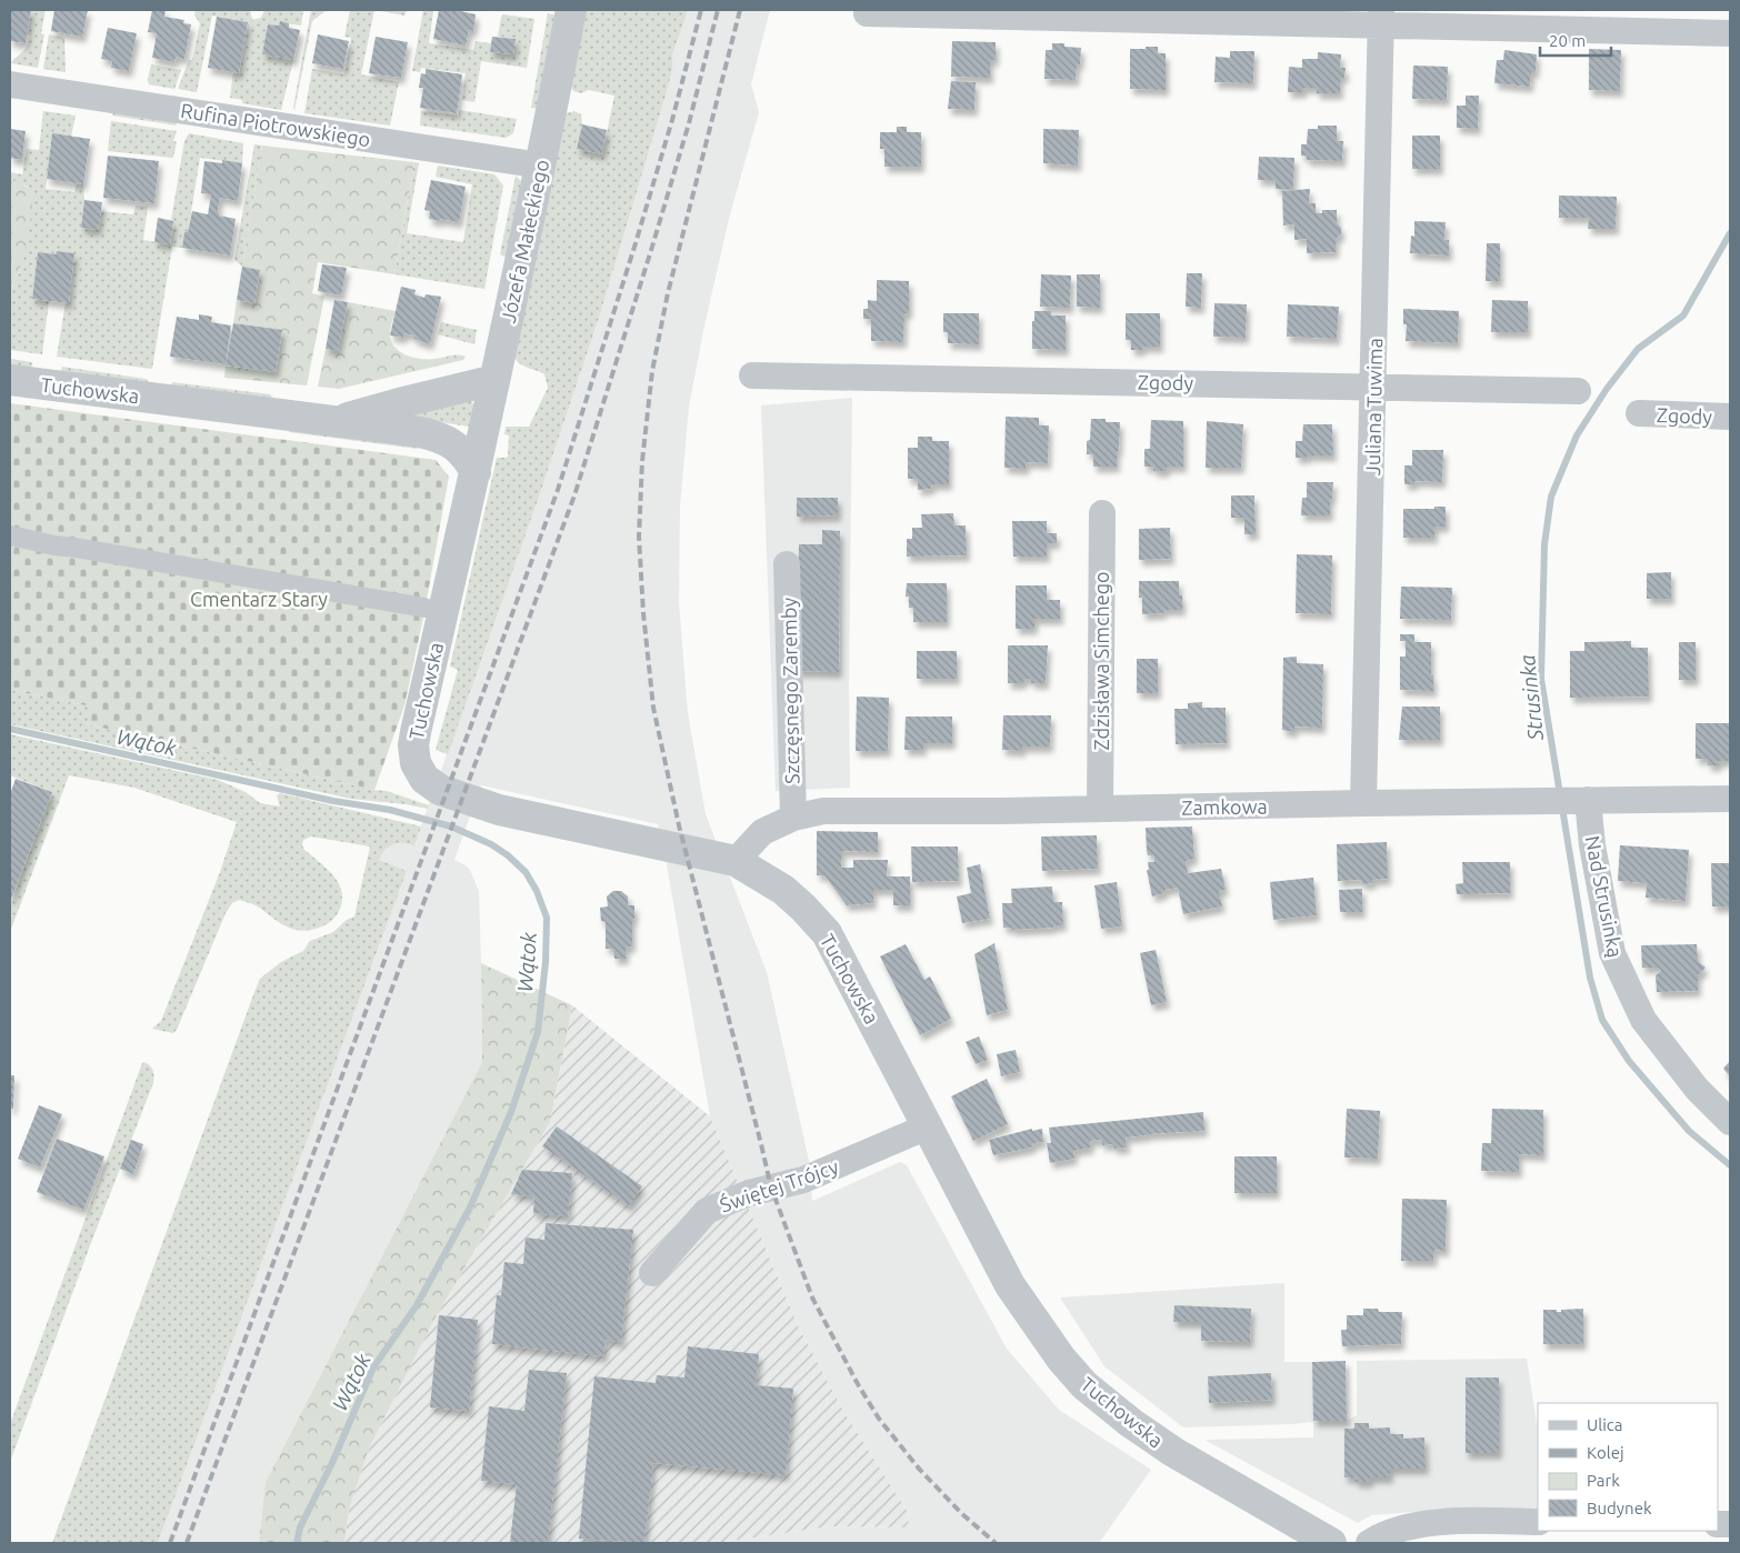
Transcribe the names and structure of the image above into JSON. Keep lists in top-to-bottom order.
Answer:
{
  "streets": {
    "street": [
      "Rufina Piotrowskiego",
      "Józefa Małeckiego",
      "Zgody",
      "Tuchowska",
      "Juliana Tuwima",
      "Zdzisława Simchego",
      "Szczęsnego Zaremby",
      "Zamkowa",
      "Nad Strusinką",
      "Świętej Trójcy"
    ]
  },
  "crossings": [
    ["Rufina Piotrowskiego", "Józefa Małeckiego"],
    ["Józefa Małeckiego", "Tuchowska"],
    ["Zgody", "Juliana Tuwima"],
    ["Tuchowska", "Zamkowa"],
    ["Tuchowska", "Świętej Trójcy"],
    ["Juliana Tuwima", "Zamkowa"],
    ["Zdzisława Simchego", "Zamkowa"],
    ["Szczęsnego Zaremby", "Zamkowa"],
    ["Zamkowa", "Nad Strusinką"]
  ],
  "water": ["Strusinka", "Wątok"],
  "parks": ["Cmentarz Stary"],
  "legend": [
    "Ulica",
    "Kolej",
    "Park",
    "Budynek"
  ],
  "scale_bar": "20 m"
}
